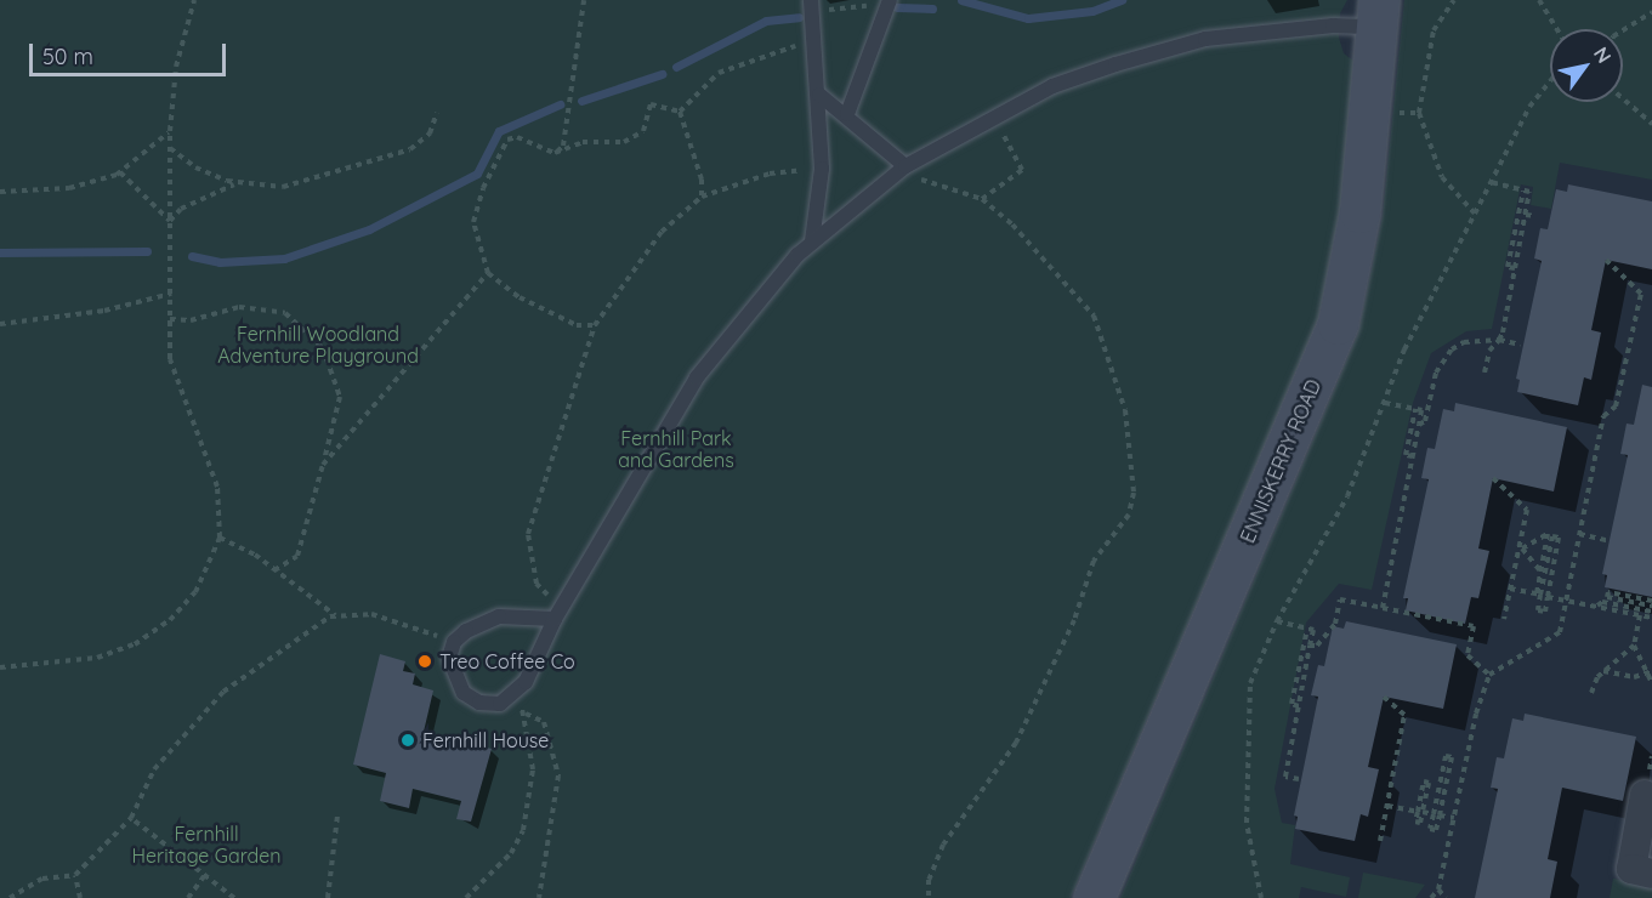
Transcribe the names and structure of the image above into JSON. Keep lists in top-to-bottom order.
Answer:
{
  "streets": {
    "main road": ["ENNISKERRY ROAD"]
  },
  "parks": ["Fernhill Woodland Adventure Playground", "Fernhill Park and Gardens", "Fernhill Heritage Garden"],
  "places": ["Treo Coffee Co", "Fernhill House"],
  "scale_bar": "50 m",
  "north": "top right"
}
